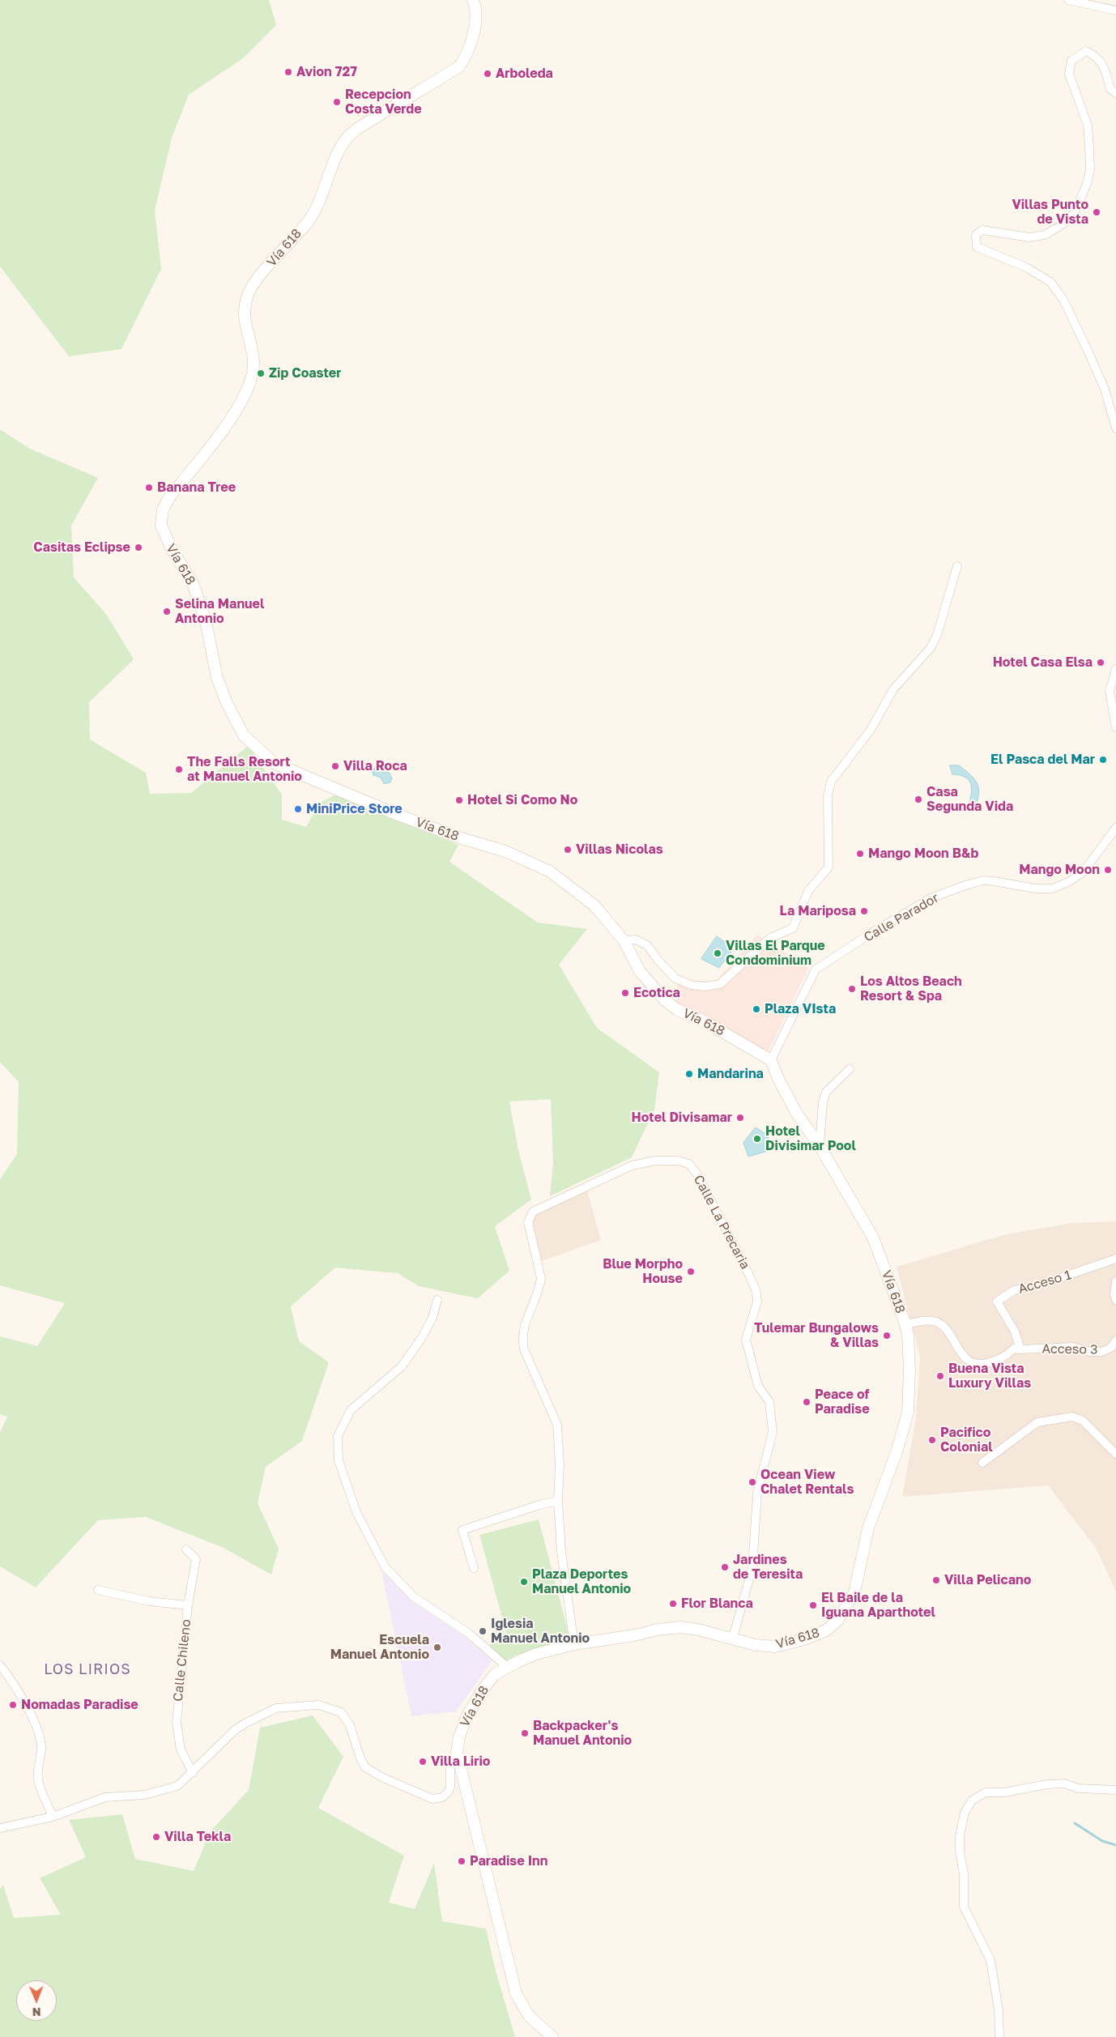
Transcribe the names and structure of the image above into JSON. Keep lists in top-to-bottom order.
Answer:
{
  "streets": {
    "street": [
      "Vía 618",
      "Calle Parador",
      "Calle La Precaria",
      "Acceso 1",
      "Acceso 3",
      "Calle Chileno"
    ]
  },
  "crossings": [
    ["Vía 618", "Calle Parador"],
    ["Vía 618", "Calle La Precaria"],
    ["Acceso 1", "Acceso 3"]
  ],
  "districts": ["LOS LIRIOS"],
  "places": [
    "Avion 727",
    "Arboleda",
    "Recepcion Costa Verde",
    "Villas Punto de Vista",
    "Zip Coaster",
    "Banana Tree",
    "Casitas Eclipse",
    "Selina Manuel Antonio",
    "Hotel Casa Elsa",
    "El Pasca del Mar",
    "Villa Roca",
    "The Falls Resort at Manuel Antonio",
    "Casa Segunda Vida",
    "Hotel Si Como No",
    "MiniPrice Store",
    "Villas Nicolas",
    "Mango Moon B&b",
    "Mango Moon",
    "La Mariposa",
    "Villas El Parque Condominium",
    "Los Altos Beach Resort & Spa",
    "Ecotica",
    "Plaza VIsta",
    "Mandarina",
    "Hotel Divisamar",
    "Hotel Divisimar Pool",
    "Blue Morpho House",
    "Tulemar Bungalows & Villas",
    "Buena Vista Luxury Villas",
    "Peace of Paradise",
    "Pacifico Colonial",
    "Ocean View Chalet Rentals",
    "Jardines de Teresita",
    "Villa Pelicano",
    "Plaza Deportes Manuel Antonio",
    "Flor Blanca",
    "El Baile de la Iguana Aparthotel",
    "Iglesia Manuel Antonio",
    "Escuela Manuel Antonio",
    "Nomadas Paradise",
    "Backpacker's Manuel Antonio",
    "Villa Lirio",
    "Villa Tekla",
    "Paradise Inn"
  ],
  "north": "bottom"
}
